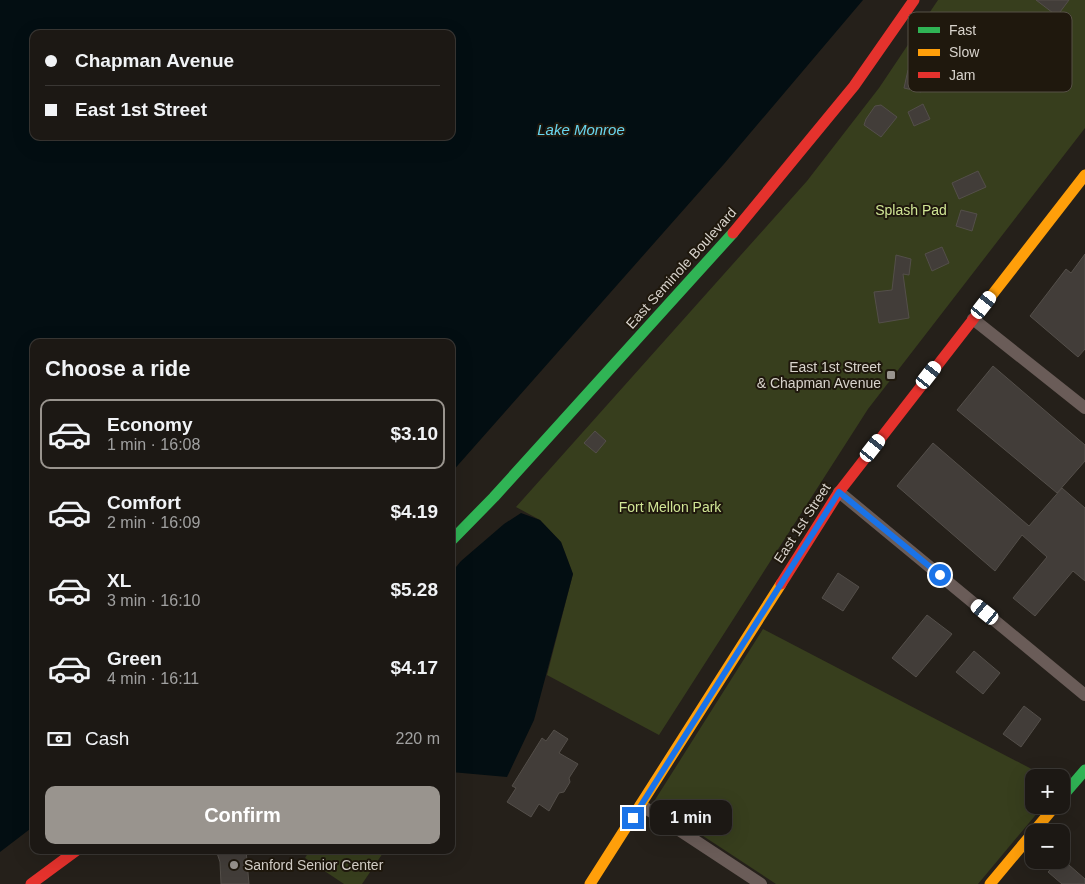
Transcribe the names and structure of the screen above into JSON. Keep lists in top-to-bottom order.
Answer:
{
  "streets": {
    "street": ["East Seminole Boulevard", "East 1st Street"]
  },
  "water": ["Lake Monroe"],
  "parks": ["Splash Pad", "Fort Mellon Park"],
  "places": {
    "transit": ["East 1st Street & Chapman Avenue"],
    "other": ["Sanford Senior Center"]
  },
  "legend": ["Fast", "Slow", "Jam"],
  "page": {
    "banner": ["Chapman Avenue", "East 1st Street"],
    "heading": "Choose a ride",
    "list": [
      {
        "name": "Economy",
        "note": "1 min · 16:08",
        "value": "$3.10"
      },
      {
        "name": "Comfort",
        "note": "2 min · 16:09",
        "value": "$4.19"
      },
      {
        "name": "XL",
        "note": "3 min · 16:10",
        "value": "$5.28"
      },
      {
        "name": "Green",
        "note": "4 min · 16:11",
        "value": "$4.17"
      }
    ],
    "pay": ["Cash", "220 m"],
    "map_buttons": ["+", "−"],
    "buttons": "Confirm",
    "bubble": "1 min"
  }
}
